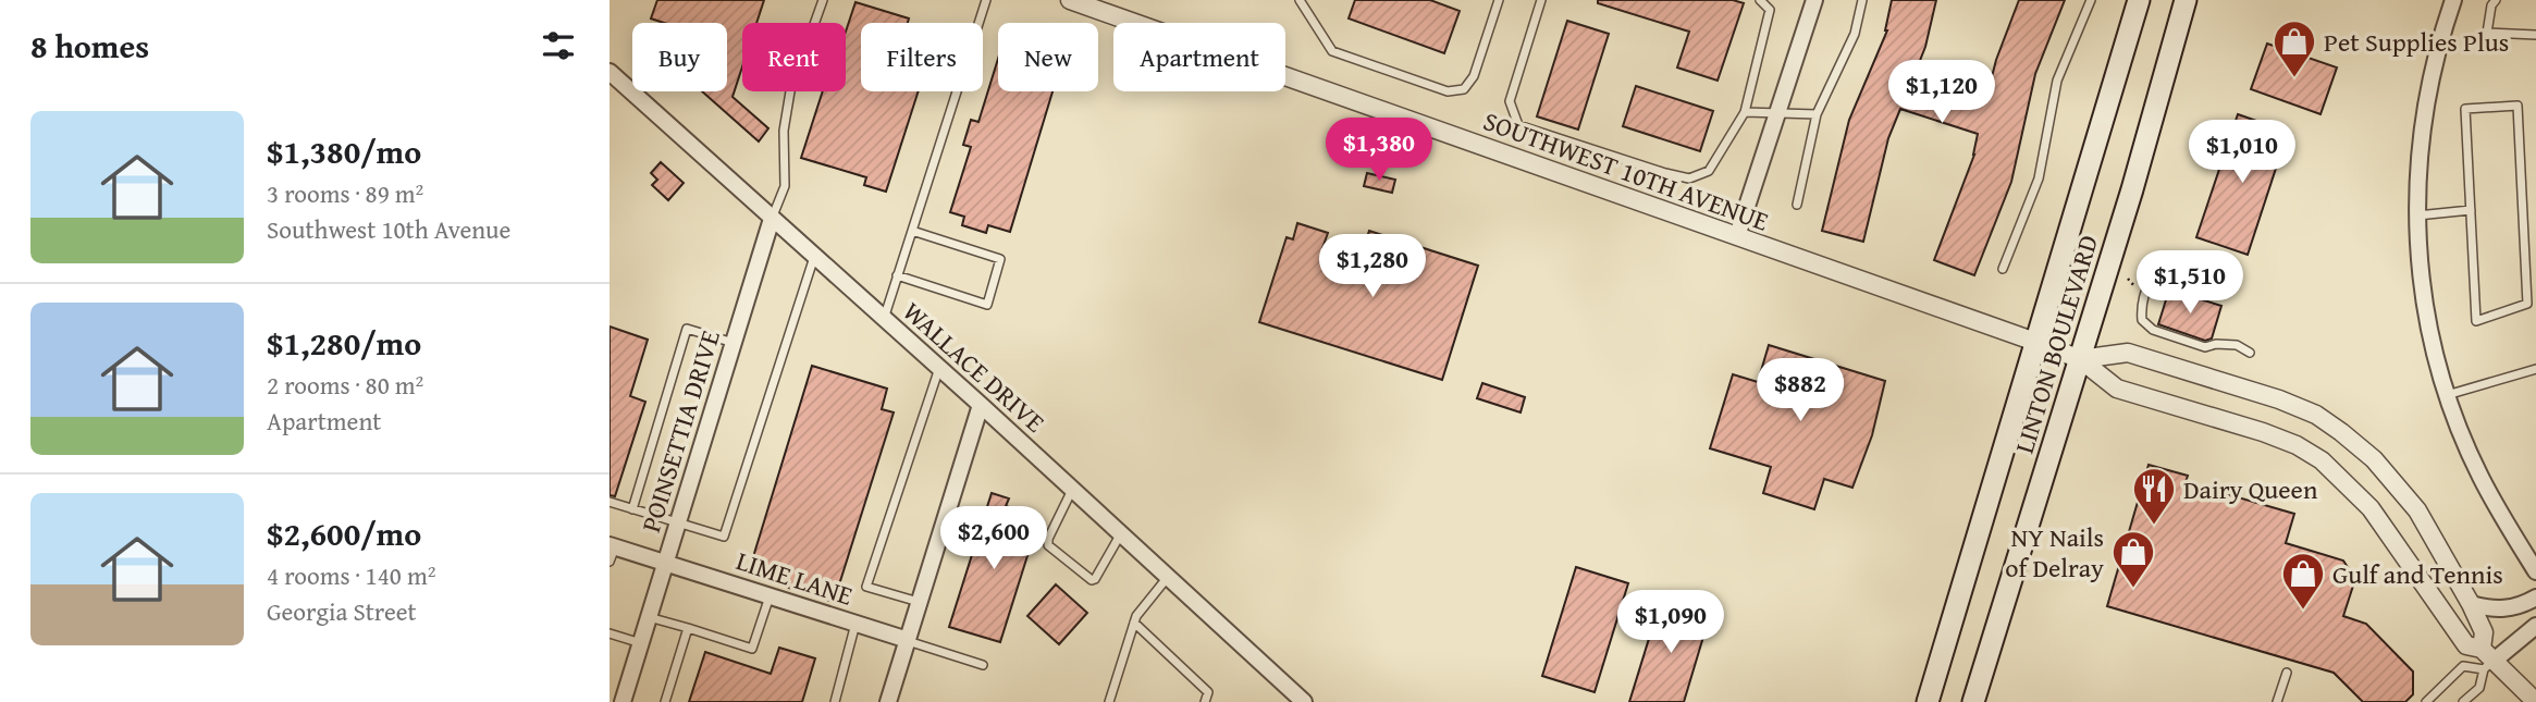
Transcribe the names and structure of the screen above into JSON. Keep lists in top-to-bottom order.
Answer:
{
  "streets": {
    "main road": ["LINTON BOULEVARD"],
    "street": [
      "SOUTHWEST 10TH AVENUE",
      "WALLACE DRIVE",
      "POINSETTIA DRIVE",
      "LIME LANE"
    ]
  },
  "crossings": [
    ["SOUTHWEST 10TH AVENUE", "LINTON BOULEVARD"],
    ["WALLACE DRIVE", "POINSETTIA DRIVE"],
    ["POINSETTIA DRIVE", "LIME LANE"]
  ],
  "places": {
    "shop": ["Pet Supplies Plus", "NY Nails of Delray", "Gulf and Tennis"],
    "restaurant": ["Dairy Queen"]
  },
  "page": {
    "heading": "8 homes",
    "chip": [
      "Buy",
      "Rent",
      "Filters",
      "New",
      "Apartment"
    ],
    "price": [
      "$1,120",
      "$1,380",
      "$1,010",
      "$1,280",
      "$1,510",
      "$882",
      "$2,600",
      "$1,090"
    ],
    "list": [
      {
        "name": "$1,380/mo",
        "note": "3 rooms · 89 m² · Southwest 10th Avenue"
      },
      {
        "name": "$1,280/mo",
        "note": "2 rooms · 80 m² · Apartment"
      },
      {
        "name": "$2,600/mo",
        "note": "4 rooms · 140 m² · Georgia Street"
      }
    ]
  }
}
